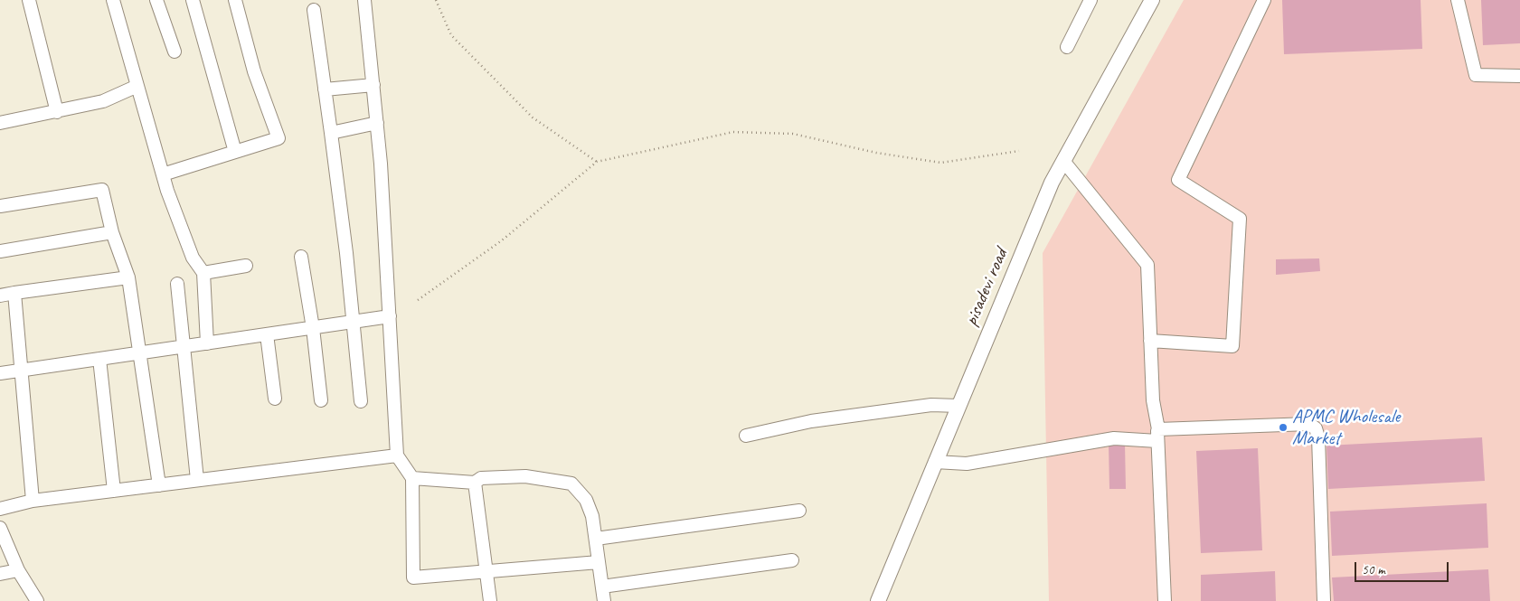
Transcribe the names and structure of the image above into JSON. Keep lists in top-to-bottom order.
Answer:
{
  "streets": {
    "street": ["pisadevi road"]
  },
  "places": ["APMC Wholesale Market"],
  "scale_bar": "50 m"
}
